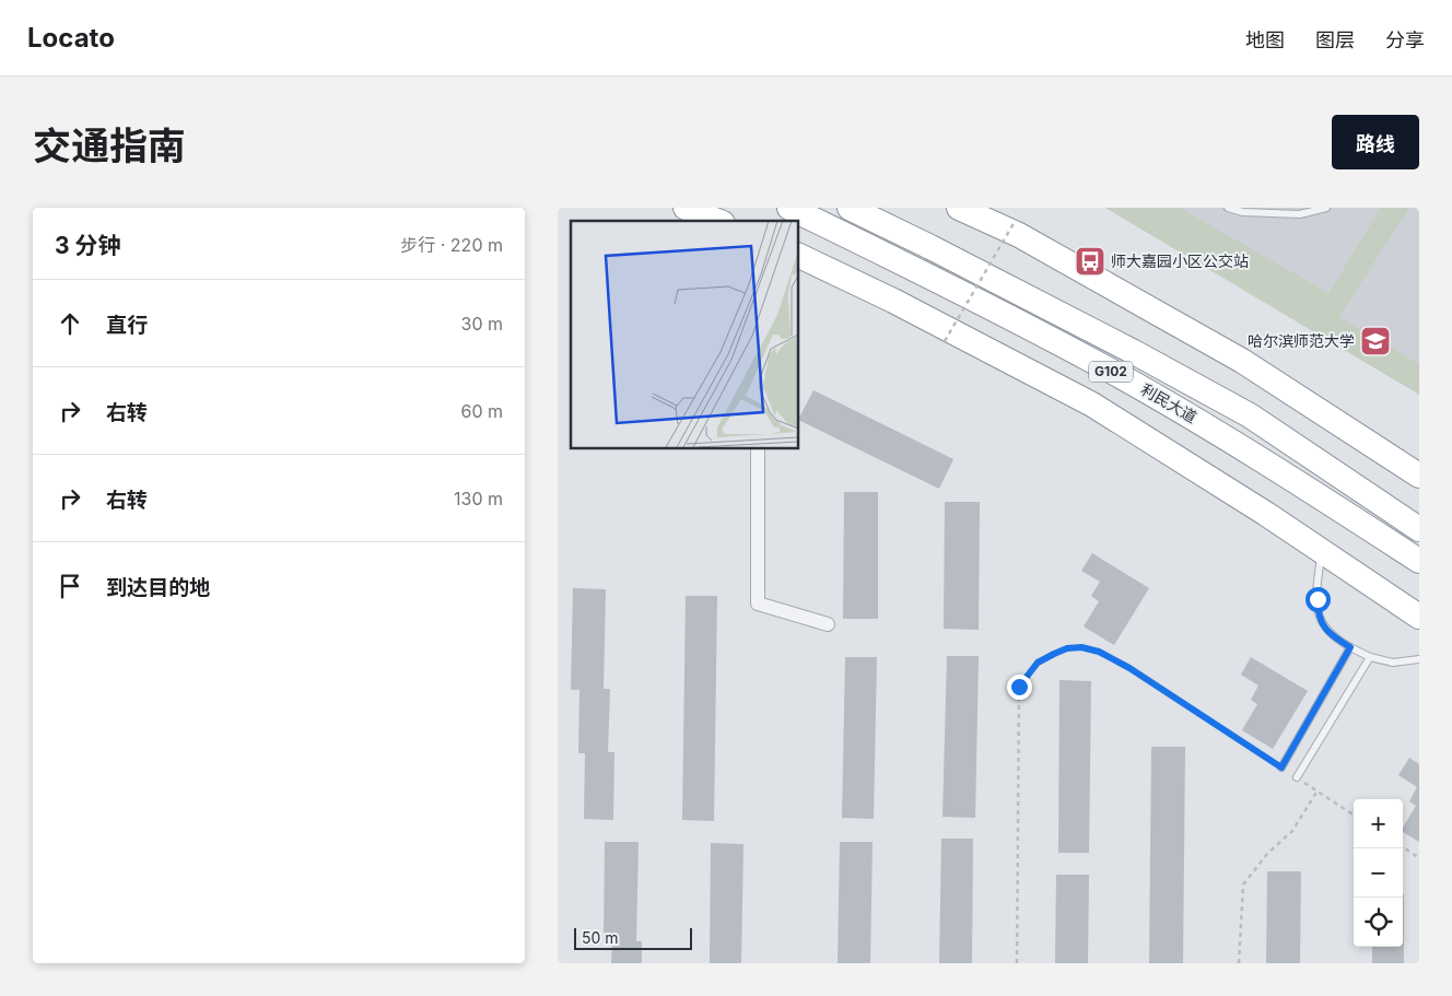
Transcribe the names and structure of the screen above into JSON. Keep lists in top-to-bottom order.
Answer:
{
  "streets": {
    "highway": ["G102", "利民大道"]
  },
  "places": {
    "bus stop": ["师大嘉园小区公交站"],
    "school or university": ["哈尔滨师范大学"]
  },
  "scale_bar": "50 m",
  "page": {
    "header": "Locato",
    "nav": ["地图", "图层", "分享"],
    "title": "交通指南",
    "buttons": "路线",
    "heading": ["3 分钟", "步行 · 220 m"],
    "list": [
      ["直行", "30 m"],
      ["右转", "60 m"],
      ["右转", "130 m"],
      "到达目的地"
    ],
    "map_buttons": ["+", "−"],
    "scale": "50 m"
  }
}
